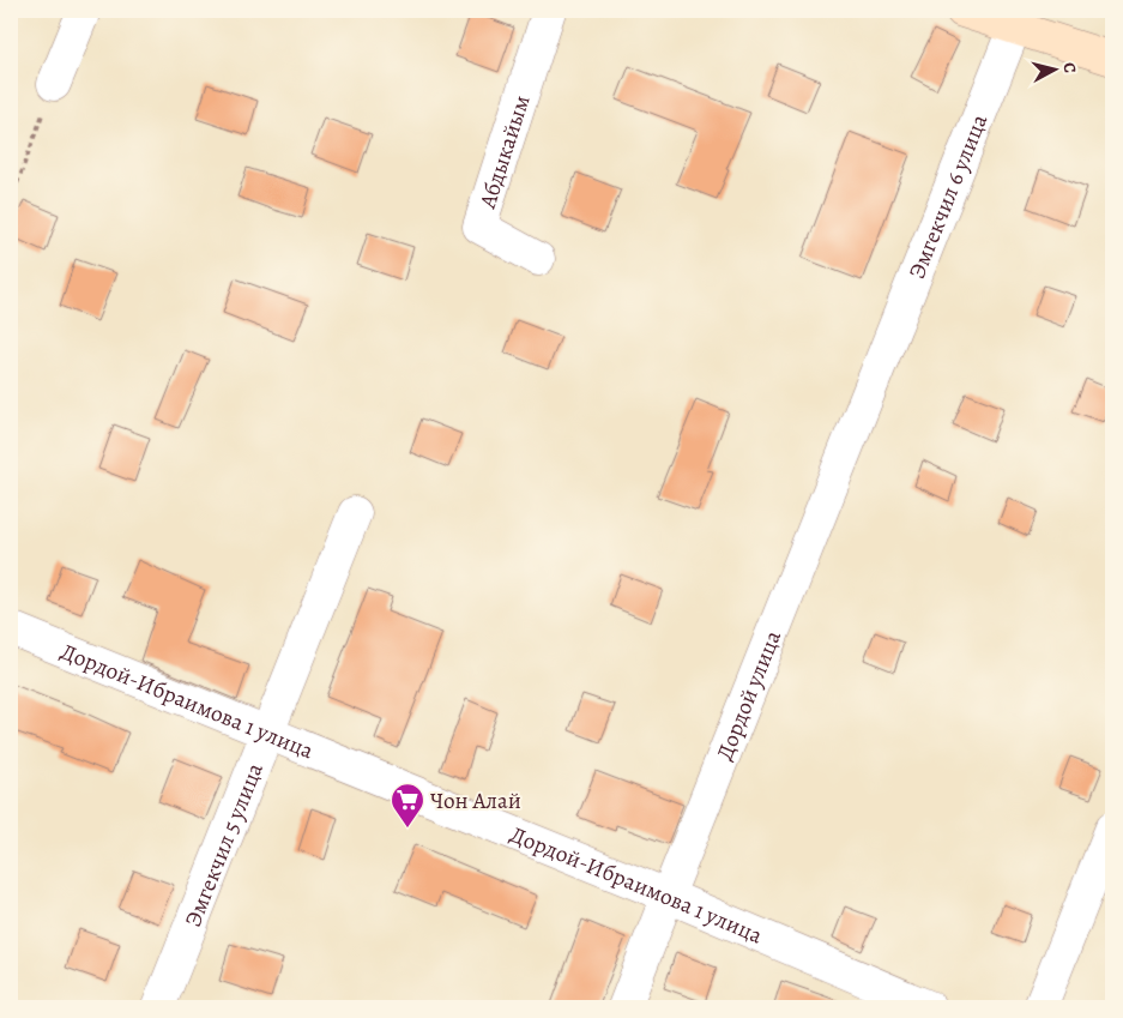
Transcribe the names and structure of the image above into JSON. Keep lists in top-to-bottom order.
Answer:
{
  "streets": {
    "street": [
      "Абдыкайым",
      "Эмгекчил 6 улица",
      "Дордой улица",
      "Дордой-Ибраимова 1 улица",
      "Эмгекчил 5 улица"
    ]
  },
  "crossings": [
    ["Эмгекчил 6 улица", "Дордой улица"],
    ["Дордой улица", "Дордой-Ибраимова 1 улица"],
    ["Дордой-Ибраимова 1 улица", "Эмгекчил 5 улица"]
  ],
  "places": {
    "supermarket": ["Чон Алай"]
  },
  "north": "right"
}
